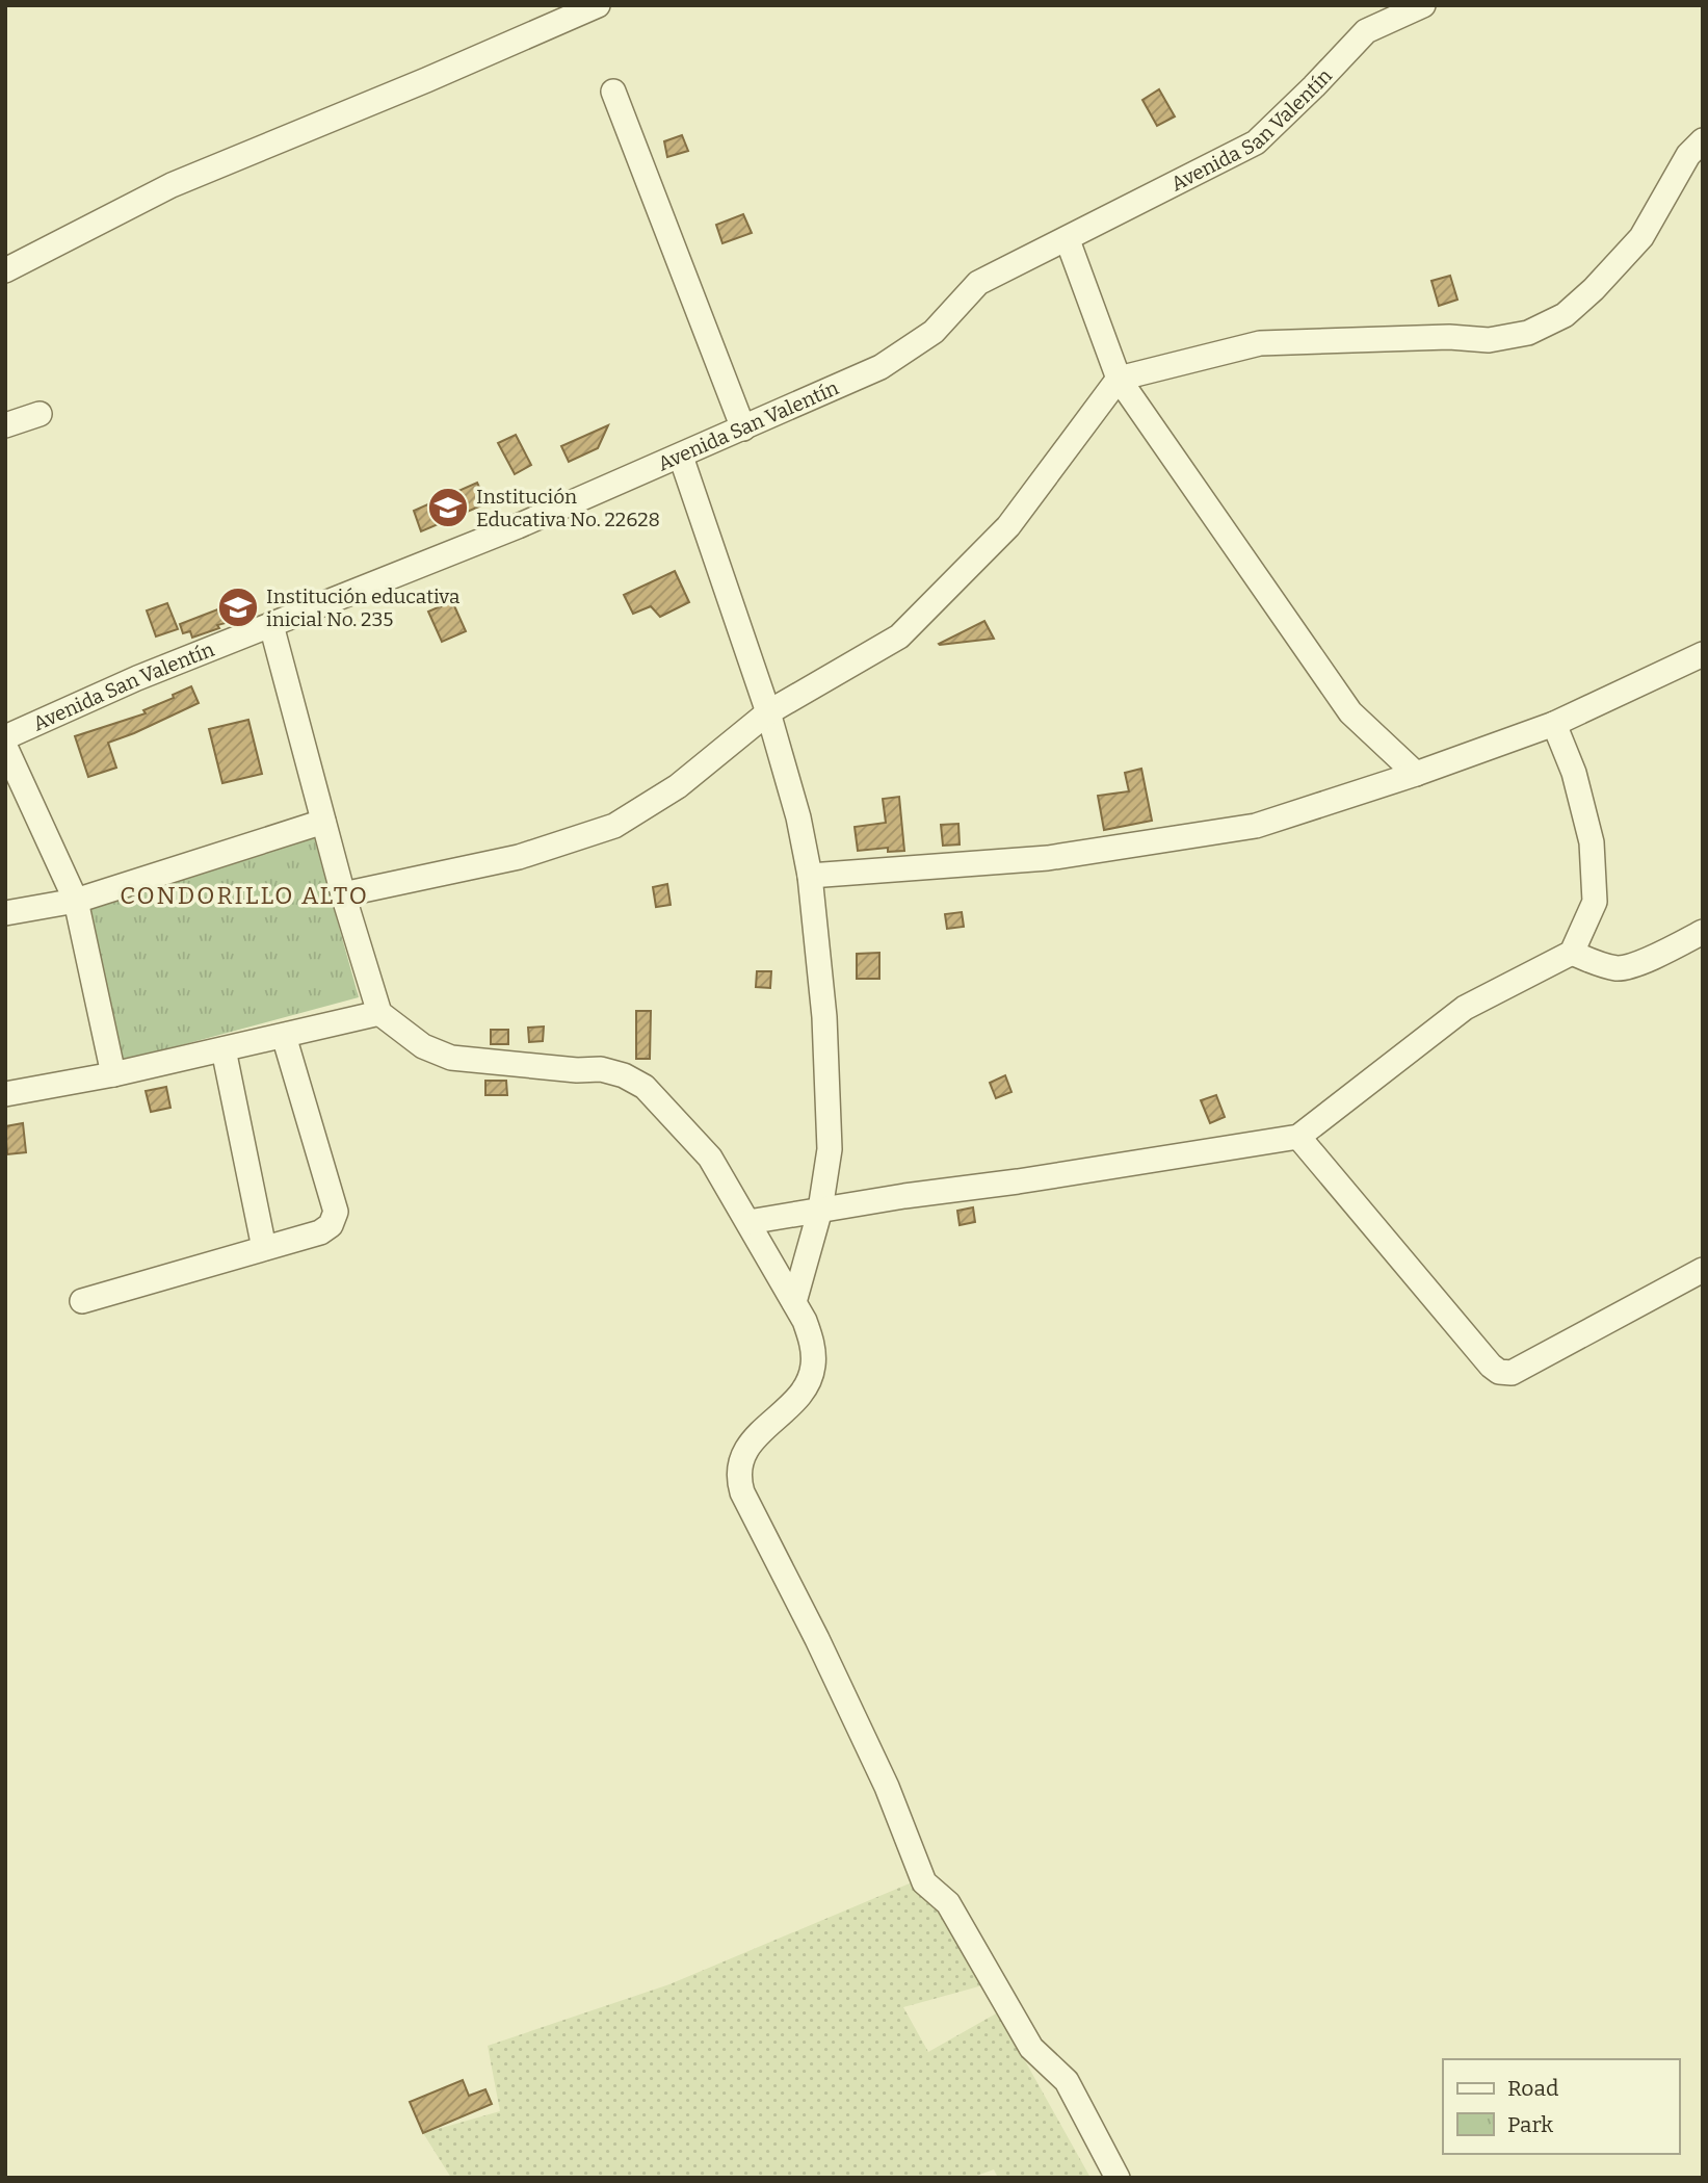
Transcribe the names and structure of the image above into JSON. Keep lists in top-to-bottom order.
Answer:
{
  "streets": {
    "street": ["Avenida San Valentín"]
  },
  "districts": ["CONDORILLO ALTO"],
  "places": {
    "school or university": ["Institución Educativa No. 22628", "Institución educativa inicial No. 235"]
  },
  "legend": ["Road", "Park"]
}
